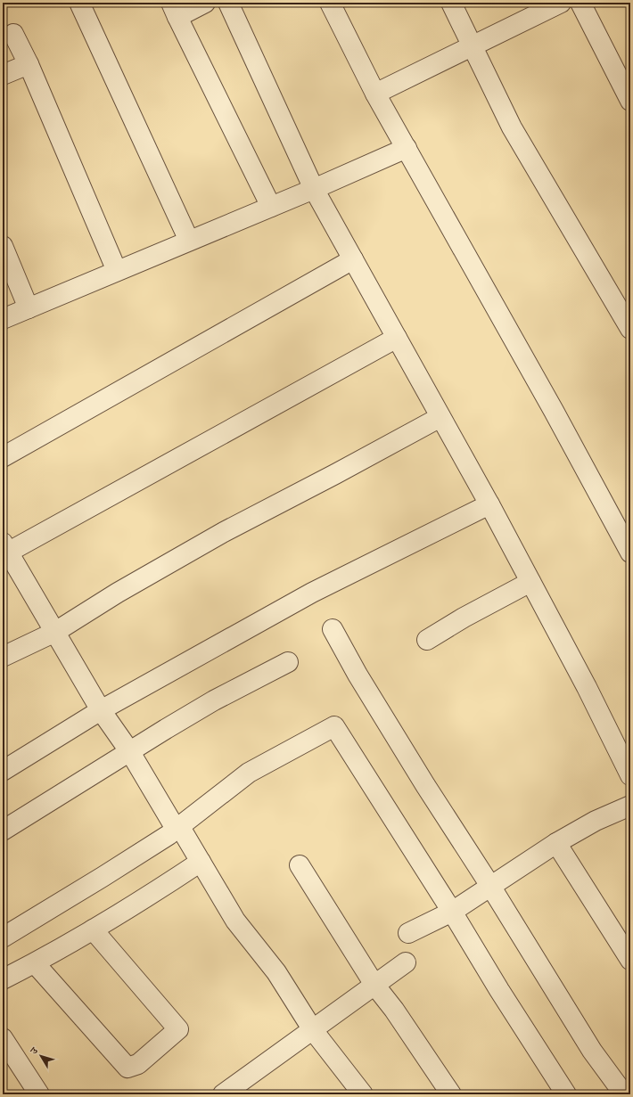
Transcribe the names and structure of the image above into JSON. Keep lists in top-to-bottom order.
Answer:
{
  "north": "top left"
}
